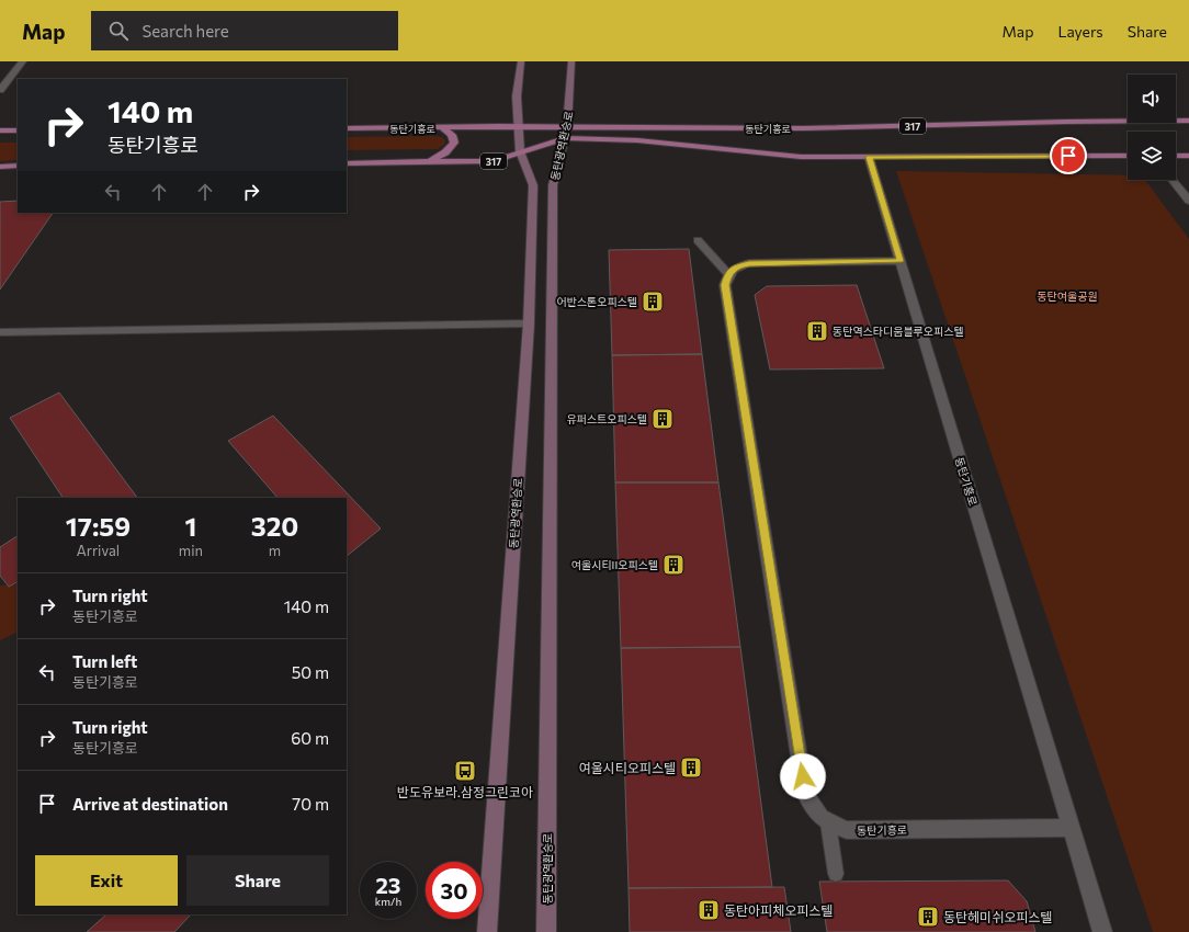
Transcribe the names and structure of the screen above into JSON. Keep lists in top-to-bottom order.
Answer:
{
  "streets": {
    "main road": ["317", "동탄기흥로"],
    "street": ["동탄광역환승로"]
  },
  "crossings": [
    ["317", "동탄기흥로"],
    ["317", "동탄광역환승로"],
    ["동탄기흥로", "동탄광역환승로"]
  ],
  "parks": ["동탄여울공원"],
  "places": {
    "building": [
      "어반스톤오피스텔",
      "동탄역스타디움블루오피스텔",
      "유퍼스트오피스텔",
      "여울시티II오피스텔",
      "여울시티오피스텔",
      "동탄아피체오피스텔",
      "동탄헤미쉬오피스텔"
    ],
    "bus stop": ["반도유보라.삼정그린코아"]
  },
  "page": {
    "header": "Map",
    "search": "Search here",
    "nav": ["Map", "Layers", "Share"],
    "turn": ["140 m", "동탄기흥로"],
    "eta": [
      "17:59",
      "Arrival",
      "1",
      "min",
      "320",
      "m"
    ],
    "list": [
      {
        "name": "Turn right",
        "note": "동탄기흥로",
        "value": "140 m"
      },
      {
        "name": "Turn left",
        "note": "동탄기흥로",
        "value": "50 m"
      },
      {
        "name": "Turn right",
        "note": "동탄기흥로",
        "value": "60 m"
      },
      {
        "name": "Arrive at destination",
        "value": "70 m"
      }
    ],
    "buttons": ["Exit", "Share"],
    "speed": "23 km/h",
    "limit": "30"
  }
}
